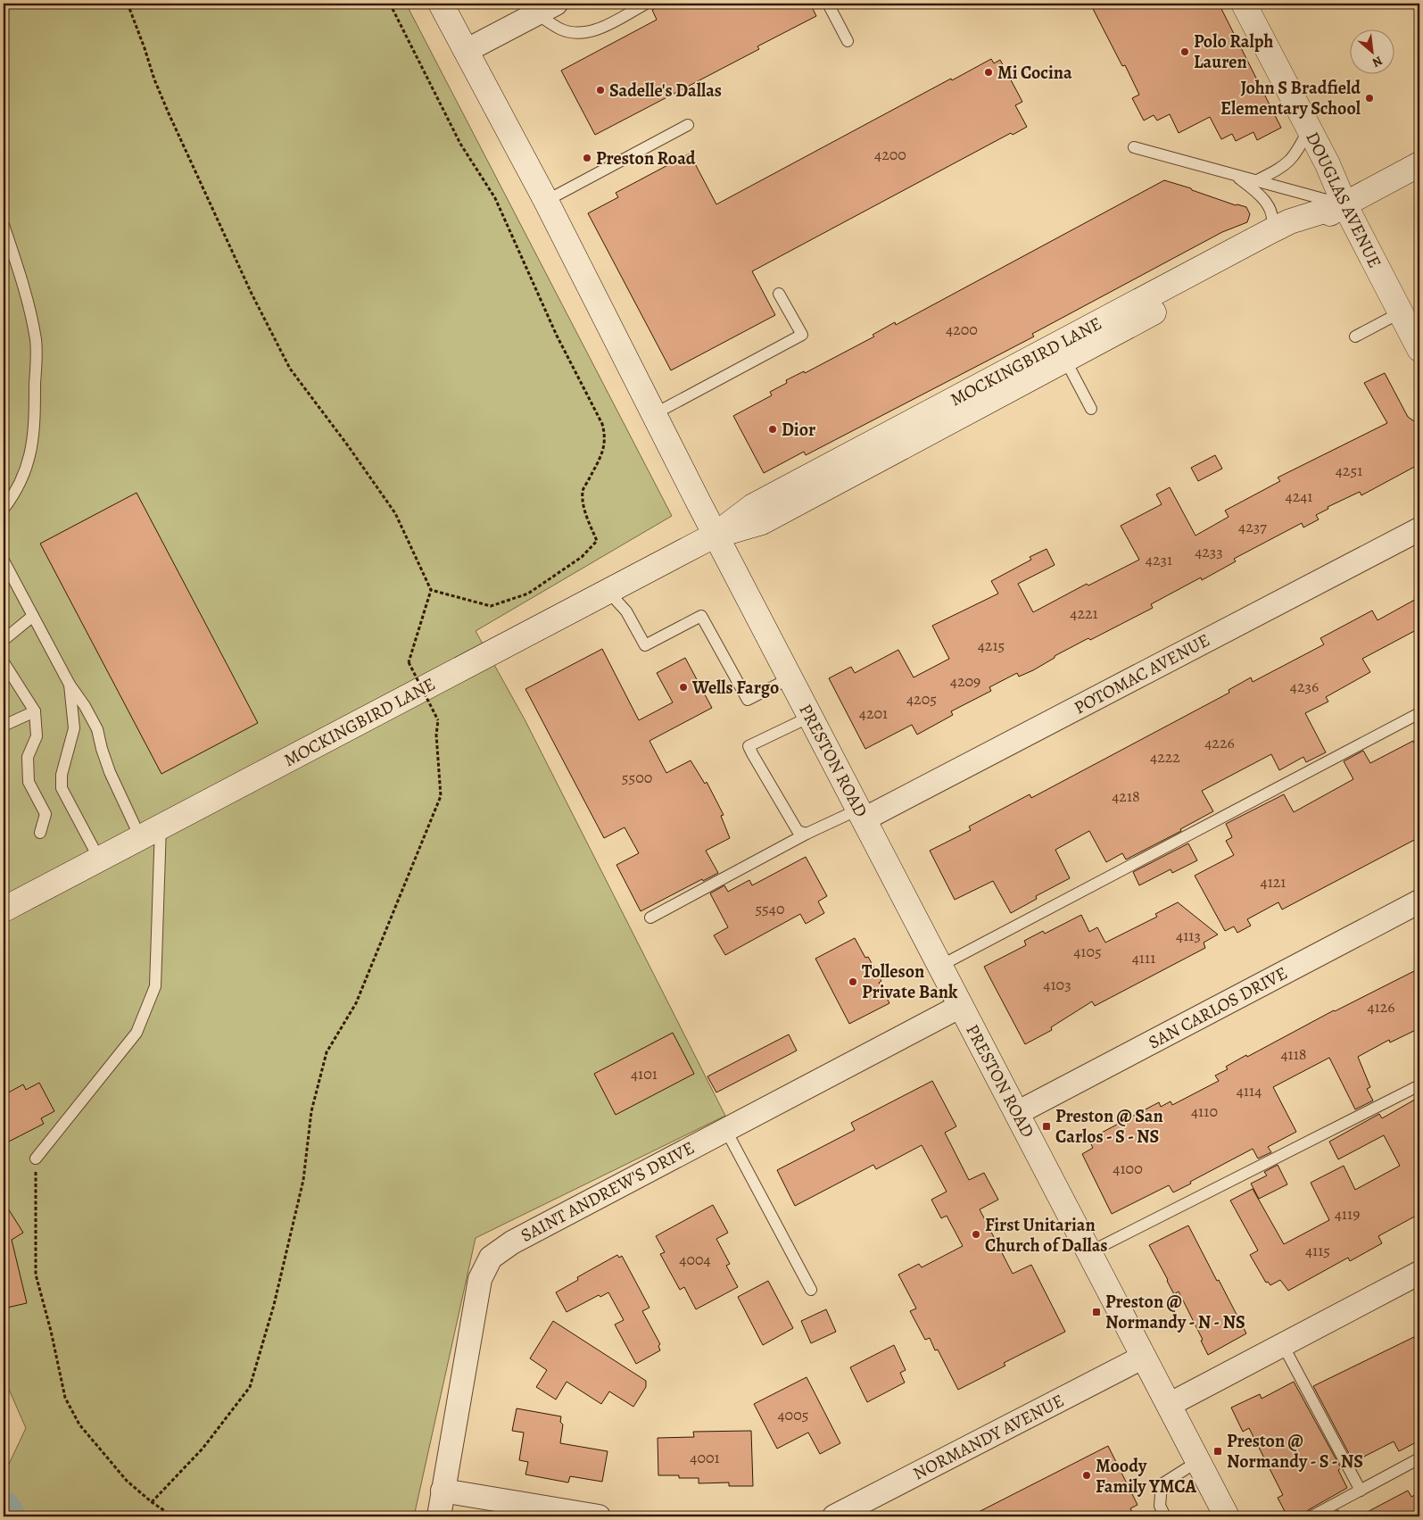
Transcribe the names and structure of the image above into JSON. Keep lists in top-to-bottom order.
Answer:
{
  "streets": {
    "main road": ["DOUGLAS AVENUE", "MOCKINGBIRD LANE", "PRESTON ROAD"],
    "street": [
      "POTOMAC AVENUE",
      "SAN CARLOS DRIVE",
      "SAINT ANDREW'S DRIVE",
      "NORMANDY AVENUE"
    ]
  },
  "crossings": [
    ["DOUGLAS AVENUE", "MOCKINGBIRD LANE"],
    ["MOCKINGBIRD LANE", "PRESTON ROAD"],
    ["POTOMAC AVENUE", "PRESTON ROAD"],
    ["PRESTON ROAD", "SAN CARLOS DRIVE"],
    ["PRESTON ROAD", "SAINT ANDREW'S DRIVE"],
    ["PRESTON ROAD", "NORMANDY AVENUE"]
  ],
  "places": {
    "other": [
      "Polo Ralph Lauren",
      "Mi Cocina",
      "Sadelle's Dallas",
      "John S Bradfield Elementary School",
      "Preston Road",
      "Dior",
      "Wells Fargo",
      "Tolleson Private Bank",
      "First Unitarian Church of Dallas",
      "Moody Family YMCA"
    ],
    "transit": ["Preston @ San Carlos - S - NS", "Preston @ Normandy - N - NS", "Preston @ Normandy - S - NS"]
  },
  "house_numbers": [
    "4200",
    "4200",
    "4251",
    "4241",
    "4237",
    "4233",
    "4231",
    "4221",
    "4215",
    "4209",
    "4236",
    "4205",
    "4201",
    "4226",
    "4222",
    "5500",
    "4218",
    "4121",
    "5540",
    "4113",
    "4105",
    "4111",
    "4103",
    "4126",
    "4118",
    "4101",
    "4114",
    "4110",
    "4100",
    "4119",
    "4115",
    "4004",
    "4005",
    "4001"
  ],
  "north": "bottom right"
}
